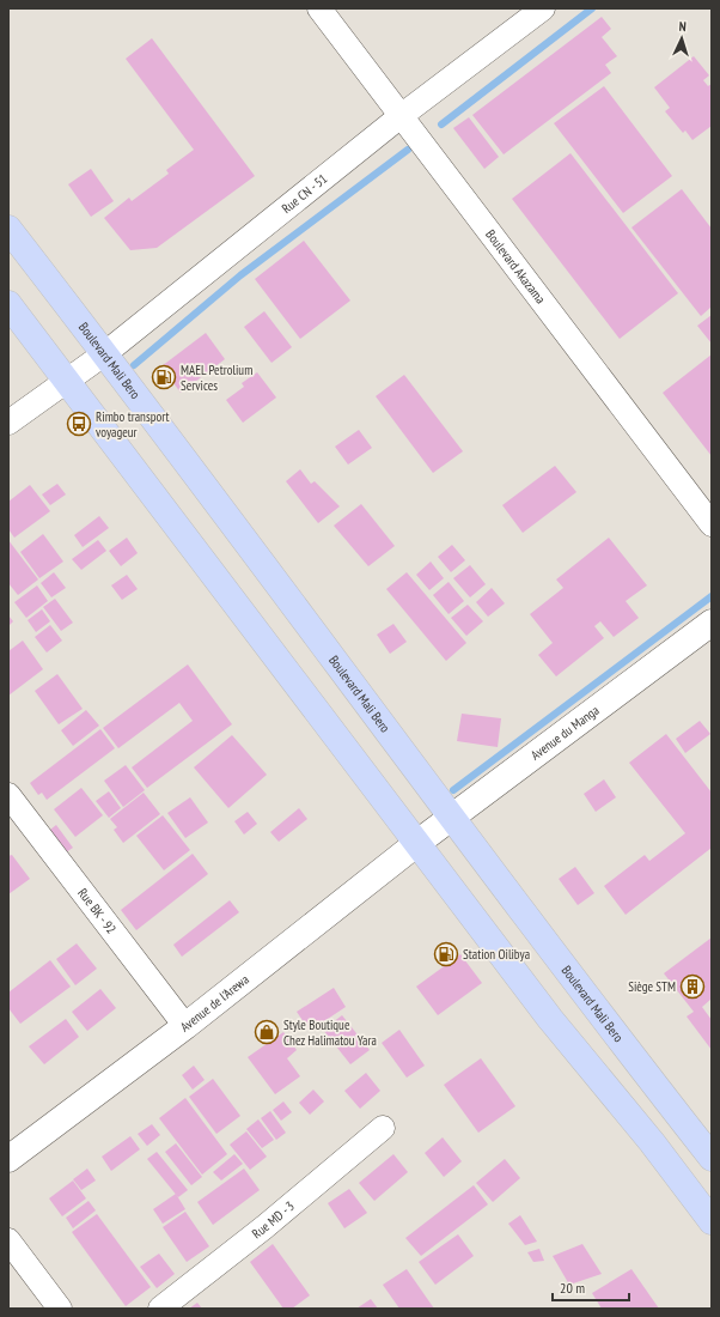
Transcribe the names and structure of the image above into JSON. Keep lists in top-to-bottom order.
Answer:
{
  "streets": {
    "main road": ["Boulevard Mali Bero"],
    "street": [
      "Rue CN - 51",
      "Boulevard Akazama",
      "Avenue du Manga",
      "Rue BK - 92",
      "Avenue de l'Arewa",
      "Rue MD - 3"
    ]
  },
  "crossings": [
    ["Rue CN - 51", "Boulevard Akazama"],
    ["Rue CN - 51", "Boulevard Mali Bero"],
    ["Boulevard Mali Bero", "Avenue du Manga"],
    ["Avenue du Manga", "Avenue de l'Arewa"],
    ["Rue BK - 92", "Avenue de l'Arewa"]
  ],
  "places": {
    "fuel station": ["MAEL Petrolium Services", "Station Oilibya"],
    "bus stop": ["Rimbo transport voyageur"],
    "building": ["Siège STM"],
    "shop": ["Style Boutique Chez Halimatou Yara"]
  },
  "scale_bar": "20 m",
  "north": "top"
}
